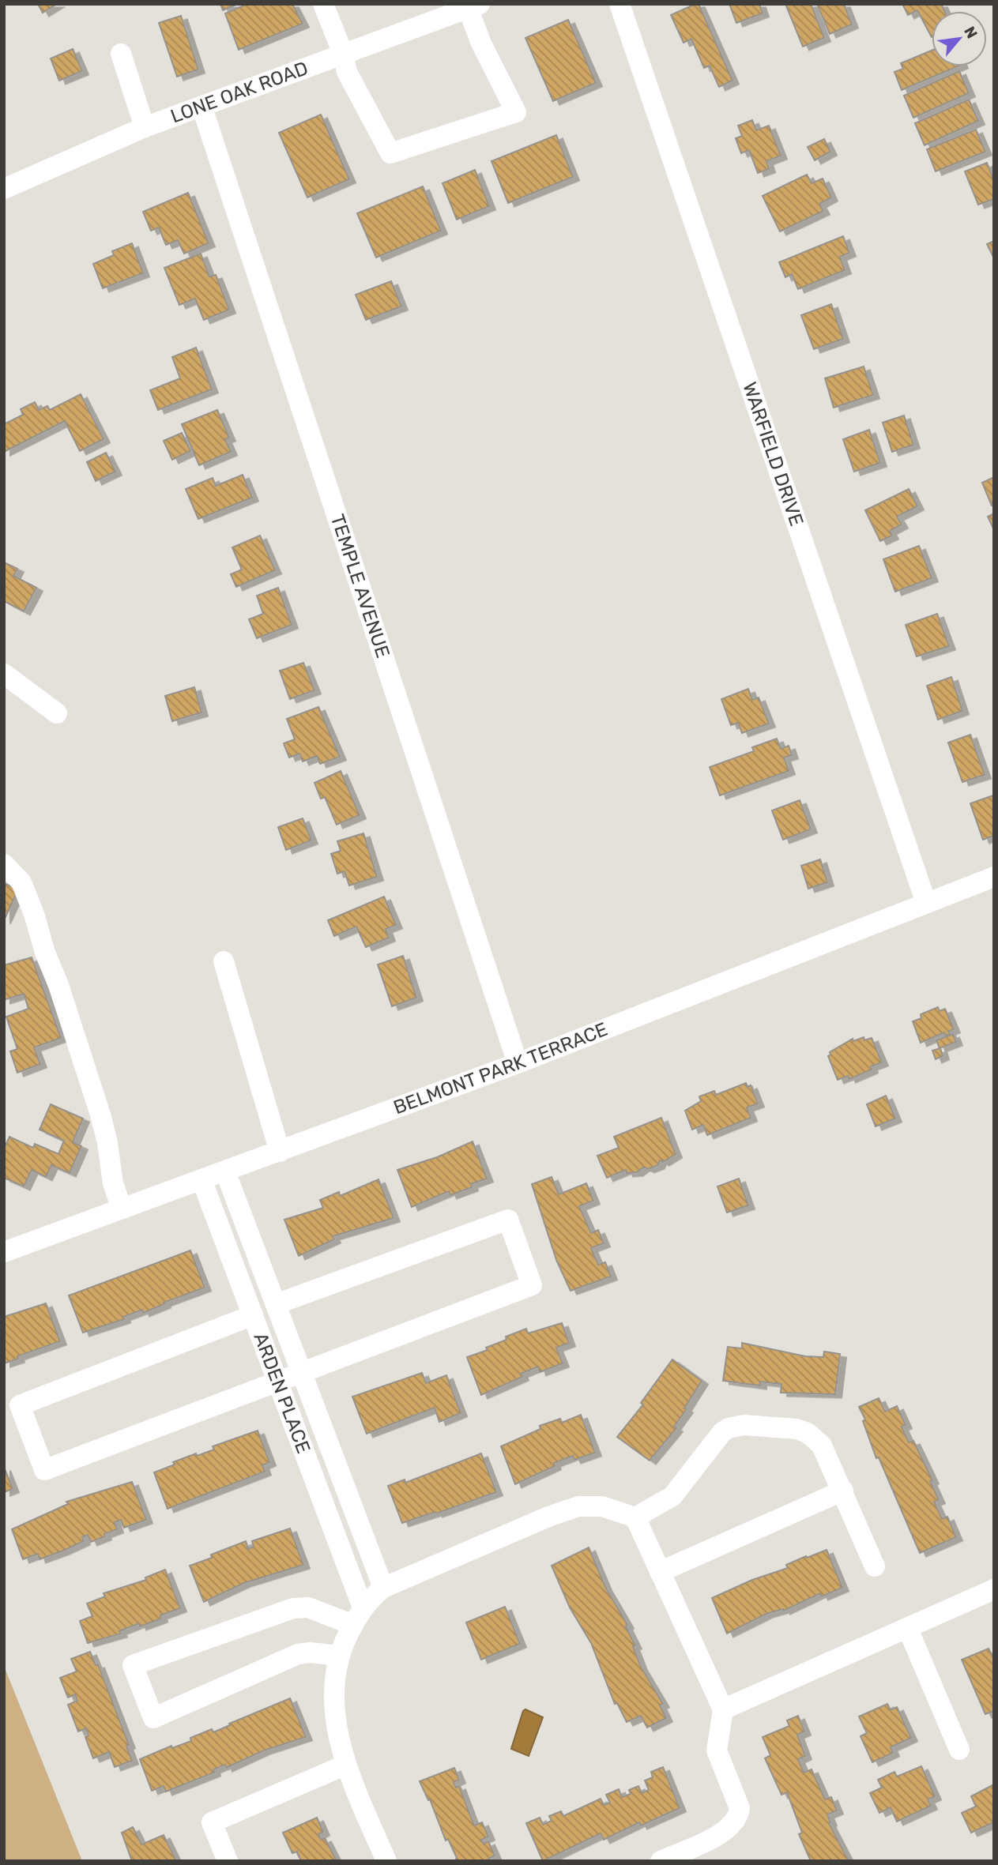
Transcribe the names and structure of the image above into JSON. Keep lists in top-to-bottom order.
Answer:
{
  "streets": {
    "street": [
      "LONE OAK ROAD",
      "WARFIELD DRIVE",
      "TEMPLE AVENUE",
      "BELMONT PARK TERRACE",
      "ARDEN PLACE"
    ]
  },
  "crossings": [
    ["LONE OAK ROAD", "TEMPLE AVENUE"],
    ["WARFIELD DRIVE", "BELMONT PARK TERRACE"],
    ["TEMPLE AVENUE", "BELMONT PARK TERRACE"],
    ["BELMONT PARK TERRACE", "ARDEN PLACE"]
  ],
  "north": "top right"
}
